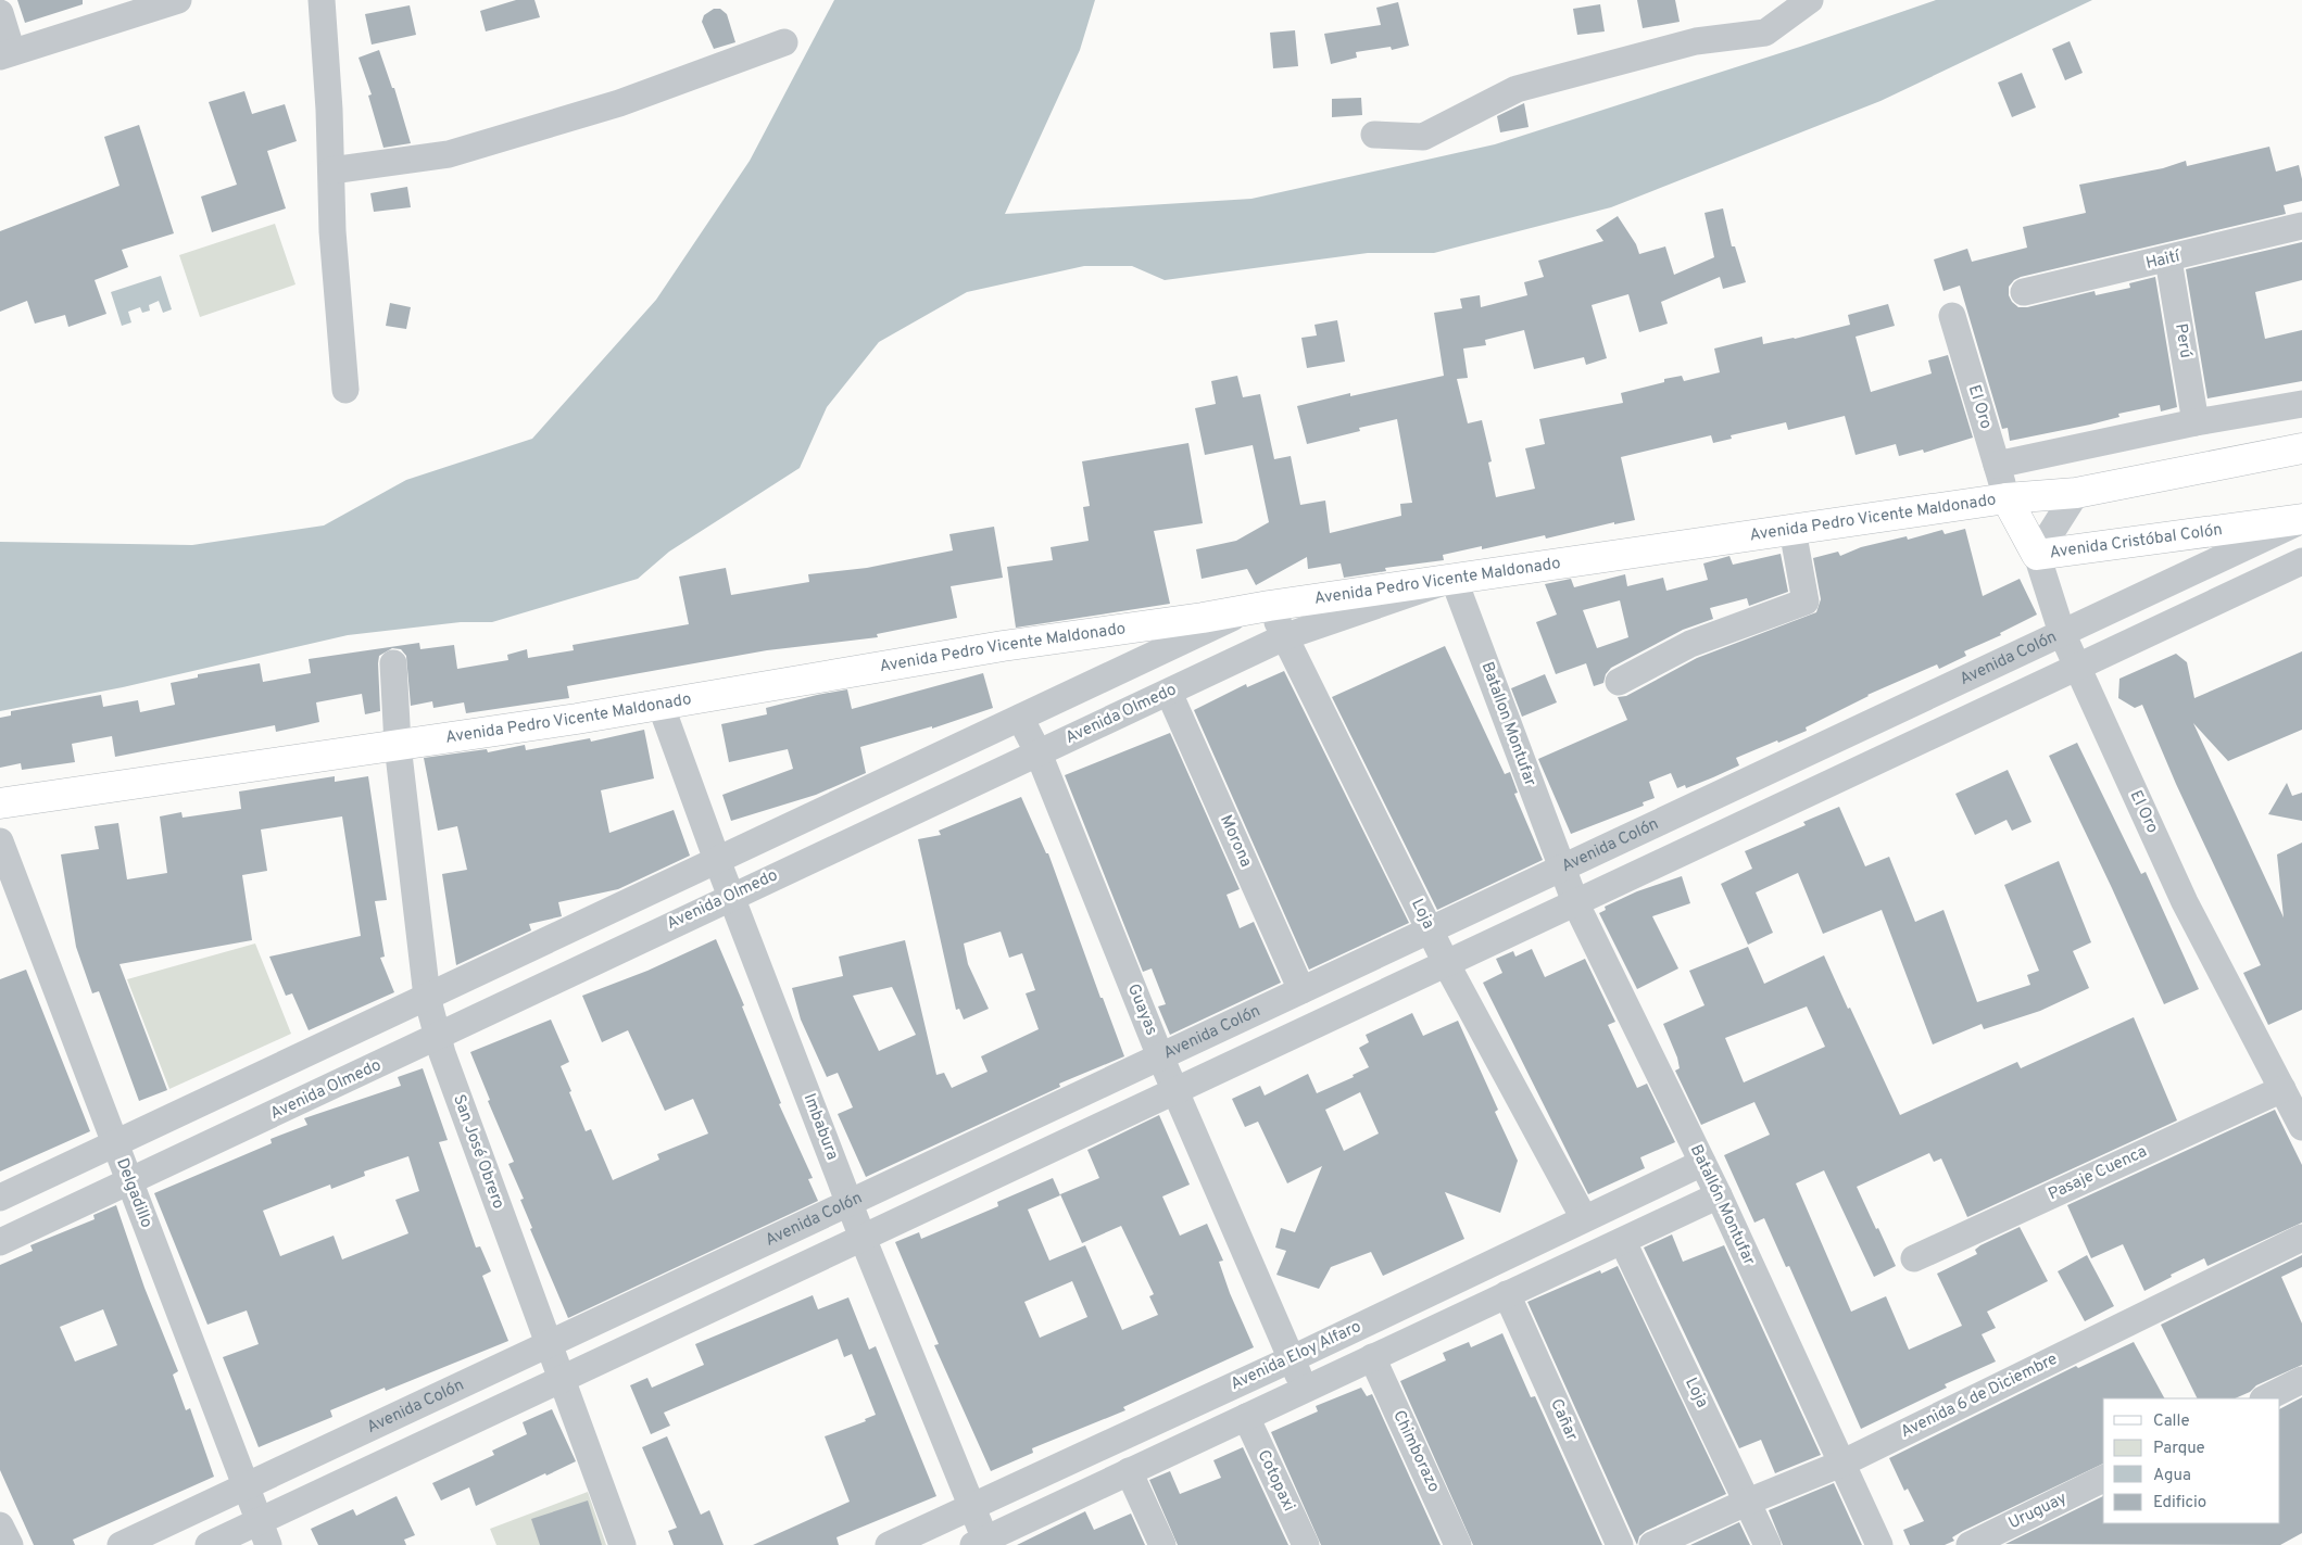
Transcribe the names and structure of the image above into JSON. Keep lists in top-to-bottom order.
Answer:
{
  "streets": {
    "main road": ["Avenida Pedro Vicente Maldonado", "Avenida Cristóbal Colón"],
    "street": [
      "Haití",
      "Perú",
      "El Oro",
      "Avenida Colón",
      "Avenida Olmedo",
      "Batallon Montufar",
      "Morona",
      "Loja",
      "Guayas",
      "Imbabura",
      "San José Obrero",
      "Pasaje Cuenca",
      "Delgadillo",
      "Batallón Montufar",
      "Avenida Eloy Alfaro",
      "Avenida 6 de Diciembre",
      "Cañar",
      "Chimborazo",
      "Cotopaxi",
      "Uruguay"
    ]
  },
  "crossings": [
    ["Haití", "Perú"],
    ["El Oro", "Avenida Pedro Vicente Maldonado"],
    ["El Oro", "Avenida Cristóbal Colón"],
    ["El Oro", "Avenida Colón"],
    ["El Oro", "Pasaje Cuenca"],
    ["Avenida Pedro Vicente Maldonado", "Avenida Cristóbal Colón"],
    ["Avenida Pedro Vicente Maldonado", "Avenida Olmedo"],
    ["Avenida Pedro Vicente Maldonado", "Batallon Montufar"],
    ["Avenida Pedro Vicente Maldonado", "Loja"],
    ["Avenida Pedro Vicente Maldonado", "Imbabura"],
    ["Avenida Pedro Vicente Maldonado", "San José Obrero"],
    ["Avenida Cristóbal Colón", "Avenida Colón"],
    ["Avenida Colón", "Batallon Montufar"],
    ["Avenida Colón", "Morona"],
    ["Avenida Colón", "Loja"],
    ["Avenida Colón", "Guayas"],
    ["Avenida Colón", "Imbabura"],
    ["Avenida Colón", "San José Obrero"],
    ["Avenida Colón", "Delgadillo"],
    ["Avenida Colón", "Batallón Montufar"],
    ["Avenida Olmedo", "Batallon Montufar"],
    ["Avenida Olmedo", "Morona"],
    ["Avenida Olmedo", "Loja"],
    ["Avenida Olmedo", "Guayas"],
    ["Avenida Olmedo", "Imbabura"],
    ["Avenida Olmedo", "San José Obrero"],
    ["Avenida Olmedo", "Delgadillo"],
    ["Batallon Montufar", "Batallón Montufar"],
    ["Loja", "Avenida Eloy Alfaro"],
    ["Loja", "Avenida 6 de Diciembre"],
    ["Guayas", "Avenida Eloy Alfaro"],
    ["Imbabura", "Avenida Eloy Alfaro"],
    ["Batallón Montufar", "Avenida Eloy Alfaro"],
    ["Batallón Montufar", "Avenida 6 de Diciembre"],
    ["Avenida Eloy Alfaro", "Cañar"],
    ["Avenida Eloy Alfaro", "Chimborazo"],
    ["Avenida Eloy Alfaro", "Cotopaxi"]
  ],
  "legend": [
    "Calle",
    "Parque",
    "Agua",
    "Edificio"
  ]
}
